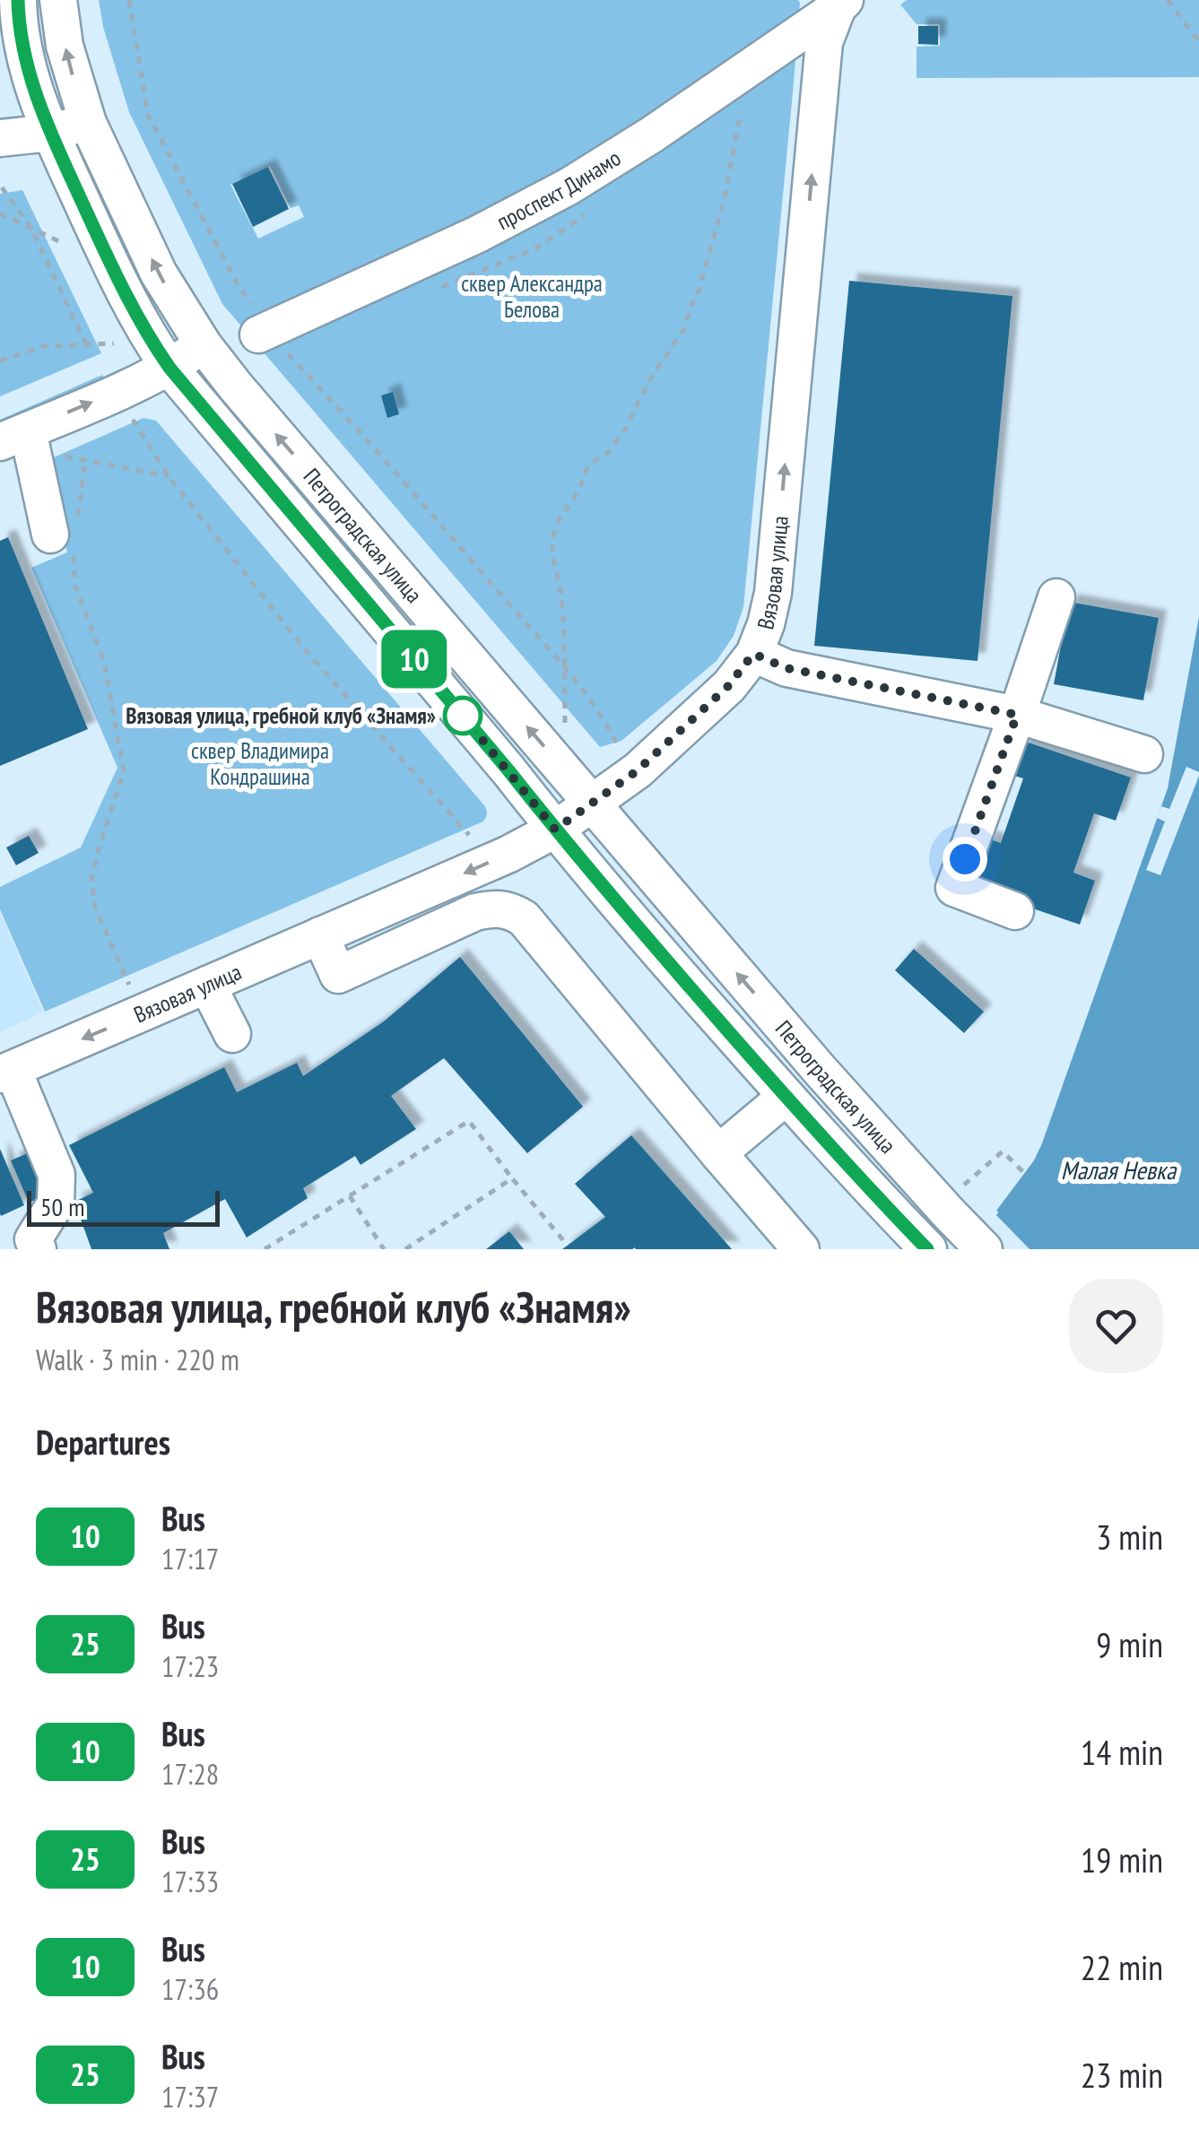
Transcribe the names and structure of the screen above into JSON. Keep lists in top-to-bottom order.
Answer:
{
  "streets": {
    "street": ["проспект Динамо", "Петроградская улица", "Вязовая улица"]
  },
  "crossings": [
    ["проспект Динамо", "Вязовая улица"],
    ["Петроградская улица", "Вязовая улица"]
  ],
  "water": ["Малая Невка"],
  "parks": ["сквер Александра Белова", "сквер Владимира Кондрашина"],
  "places": ["Вязовая улица, гребной клуб «Знамя»"],
  "lines": ["bus line 10"],
  "scale_bar": "50 m",
  "page": {
    "on_map": "10",
    "scale": "50 m",
    "heading": [
      ["Вязовая улица, гребной клуб «Знамя»", "Walk · 3 min · 220 m"],
      "Departures"
    ],
    "list": [
      {
        "mark": "10",
        "name": "Bus",
        "note": "17:17",
        "value": "3 min"
      },
      {
        "mark": "25",
        "name": "Bus",
        "note": "17:23",
        "value": "9 min"
      },
      {
        "mark": "10",
        "name": "Bus",
        "note": "17:28",
        "value": "14 min"
      },
      {
        "mark": "25",
        "name": "Bus",
        "note": "17:33",
        "value": "19 min"
      },
      {
        "mark": "10",
        "name": "Bus",
        "note": "17:36",
        "value": "22 min"
      },
      {
        "mark": "25",
        "name": "Bus",
        "note": "17:37",
        "value": "23 min"
      }
    ]
  }
}
